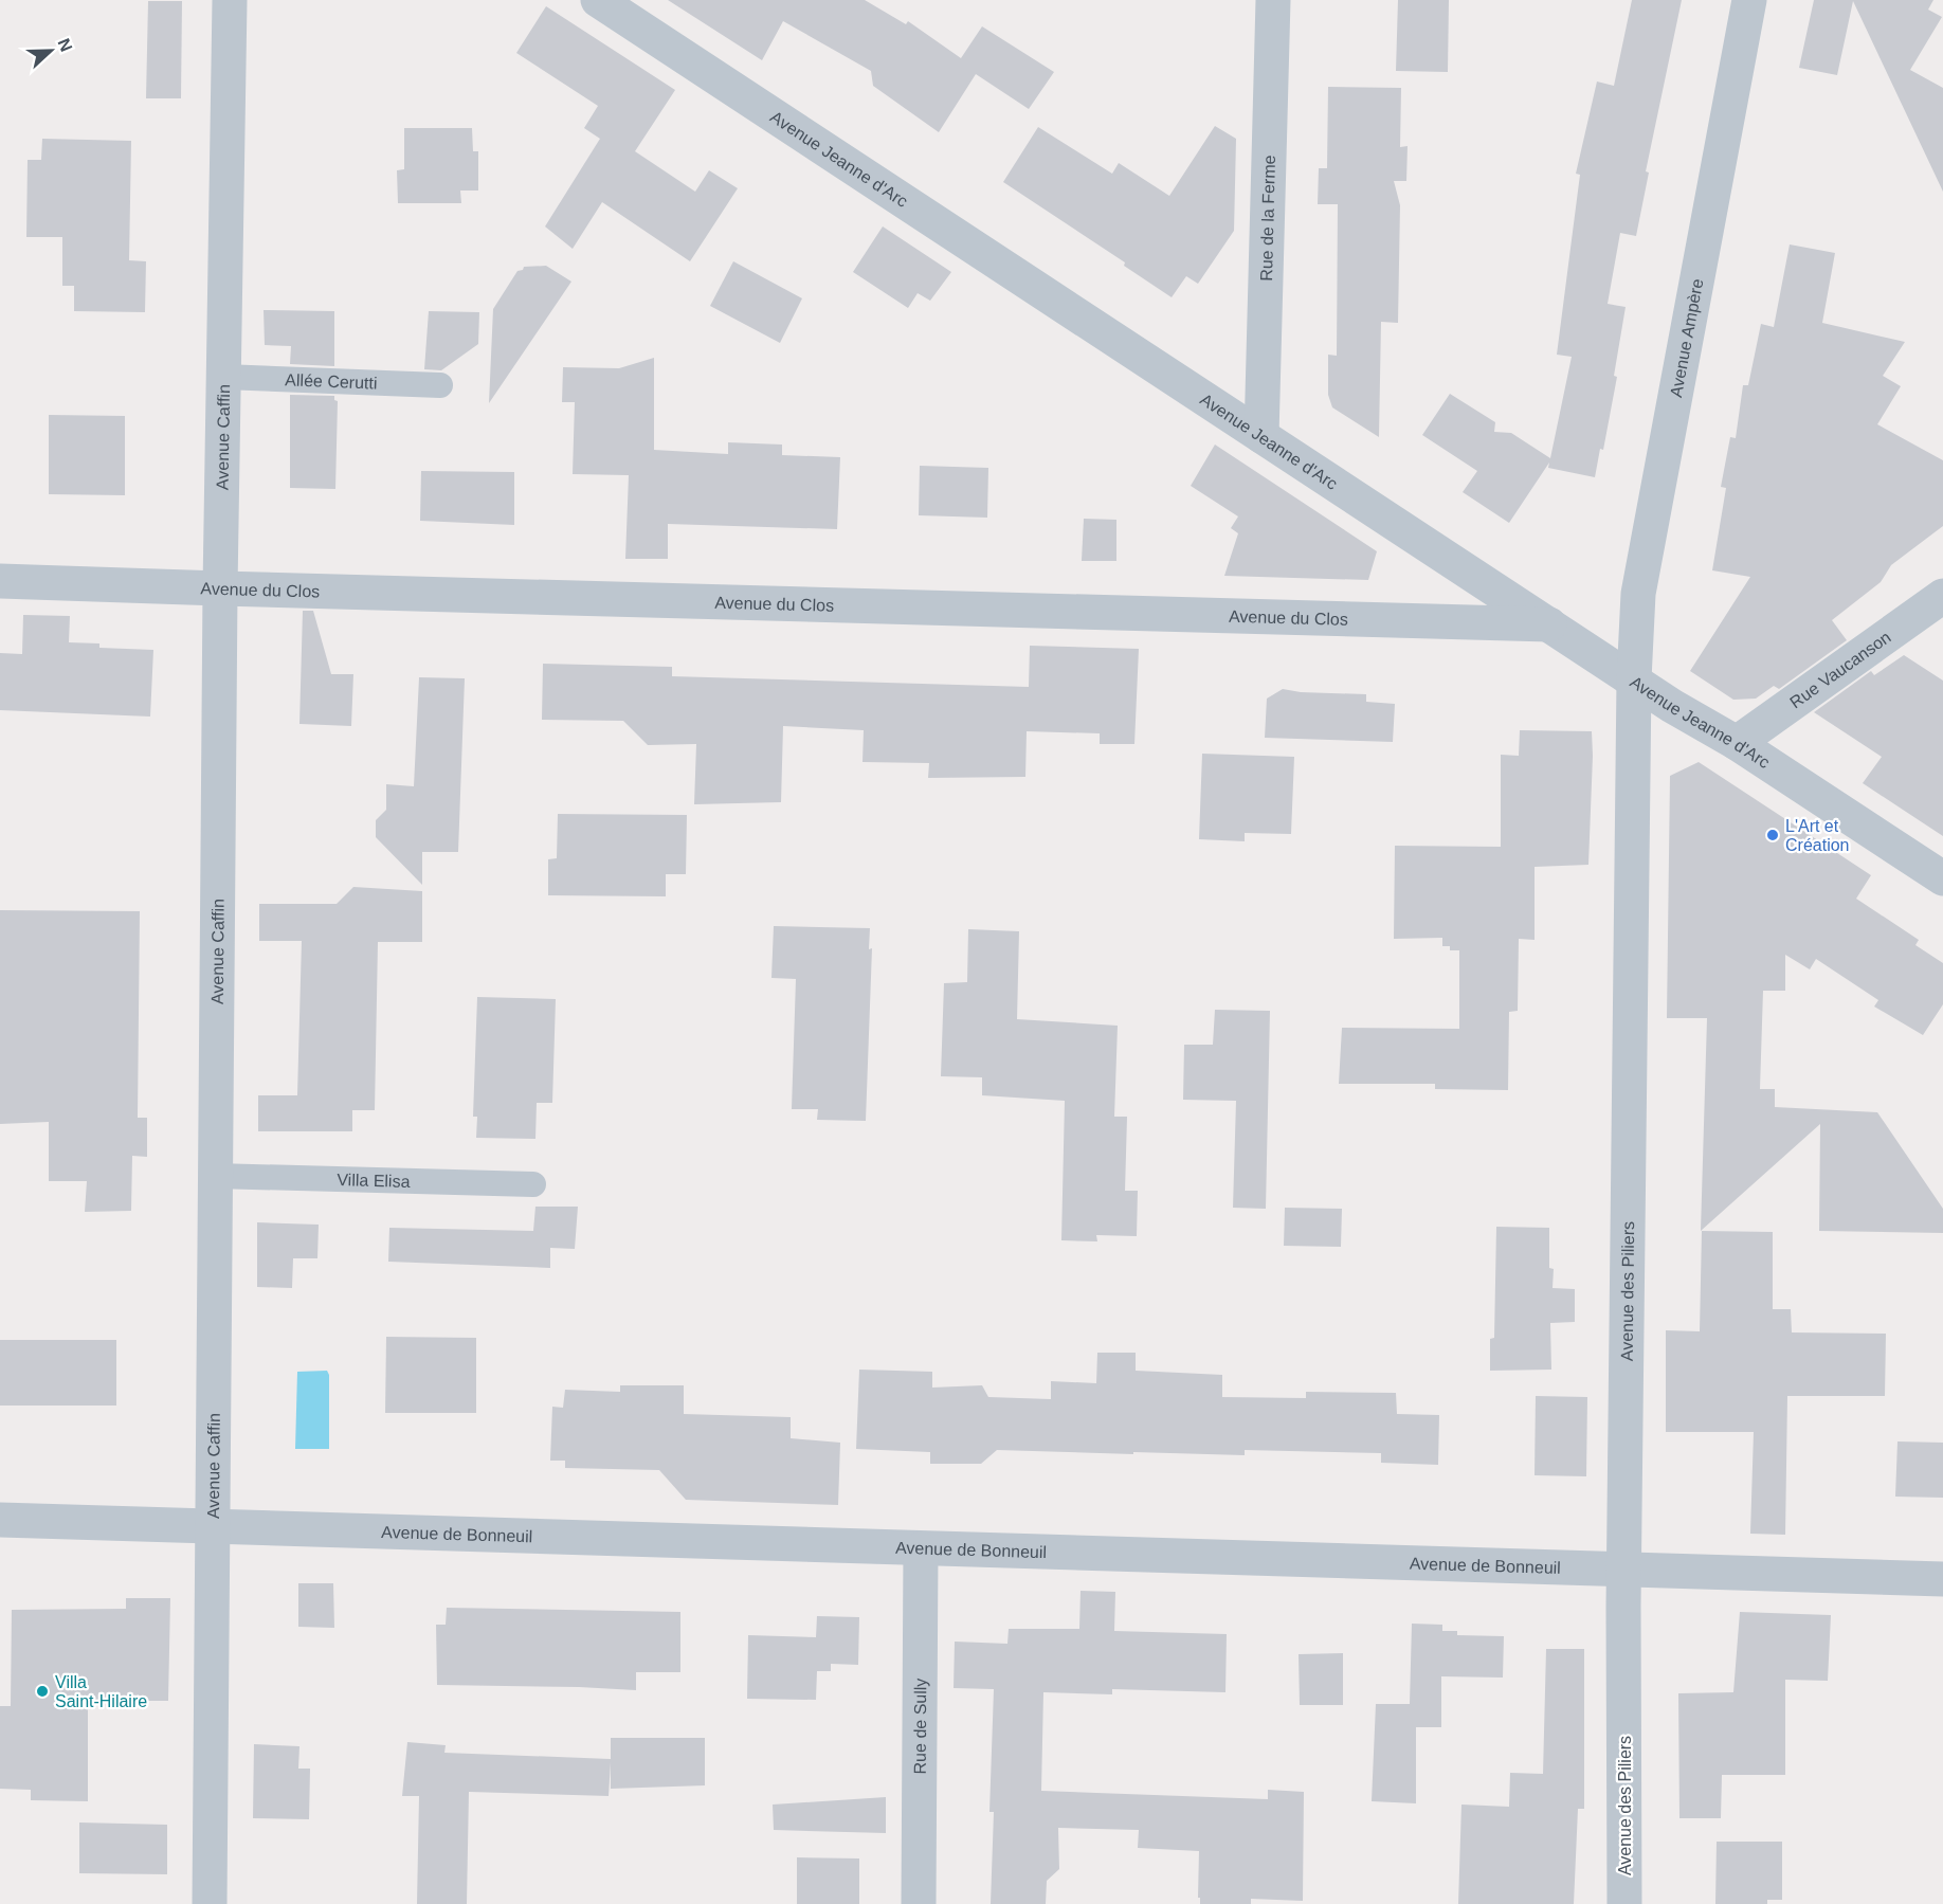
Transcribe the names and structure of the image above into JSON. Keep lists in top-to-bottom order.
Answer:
{
  "streets": {
    "street": [
      "Avenue Jeanne d'Arc",
      "Rue de la Ferme",
      "Avenue Ampère",
      "Avenue Caffin",
      "Avenue du Clos",
      "Rue Vaucanson",
      "Avenue des Piliers",
      "Avenue de Bonneuil",
      "Rue de Sully"
    ],
    "lane": ["Allée Cerutti", "Villa Elisa"]
  },
  "crossings": [
    ["Avenue Jeanne d'Arc", "Rue de la Ferme"],
    ["Avenue Jeanne d'Arc", "Avenue Ampère"],
    ["Avenue Jeanne d'Arc", "Avenue du Clos"],
    ["Avenue Jeanne d'Arc", "Rue Vaucanson"],
    ["Avenue Jeanne d'Arc", "Avenue des Piliers"],
    ["Avenue Ampère", "Avenue des Piliers"],
    ["Allée Cerutti", "Avenue Caffin"],
    ["Avenue Caffin", "Avenue du Clos"],
    ["Avenue Caffin", "Villa Elisa"],
    ["Avenue Caffin", "Avenue de Bonneuil"],
    ["Avenue des Piliers", "Avenue de Bonneuil"],
    ["Avenue de Bonneuil", "Rue de Sully"]
  ],
  "places": ["L'Art et Création", "Villa Saint-Hilaire"],
  "north": "right"
}
